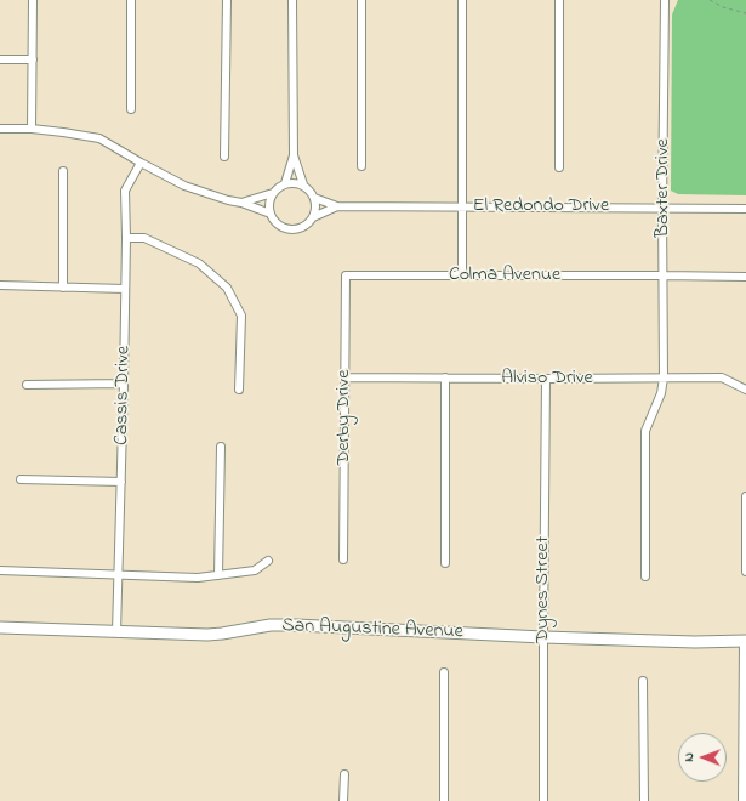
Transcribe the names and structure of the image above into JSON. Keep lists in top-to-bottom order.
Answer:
{
  "streets": {
    "street": [
      "Baxter Drive",
      "El Redondo Drive",
      "Colma Avenue",
      "Alviso Drive",
      "Cassis Drive",
      "Derby Drive",
      "Dynes Street",
      "San Augustine Avenue"
    ]
  },
  "crossings": [
    ["Baxter Drive", "El Redondo Drive"],
    ["Baxter Drive", "Colma Avenue"],
    ["Baxter Drive", "Alviso Drive"],
    ["Colma Avenue", "Derby Drive"],
    ["Alviso Drive", "Derby Drive"],
    ["Alviso Drive", "Dynes Street"],
    ["Cassis Drive", "San Augustine Avenue"],
    ["Dynes Street", "San Augustine Avenue"]
  ],
  "north": "left"
}
